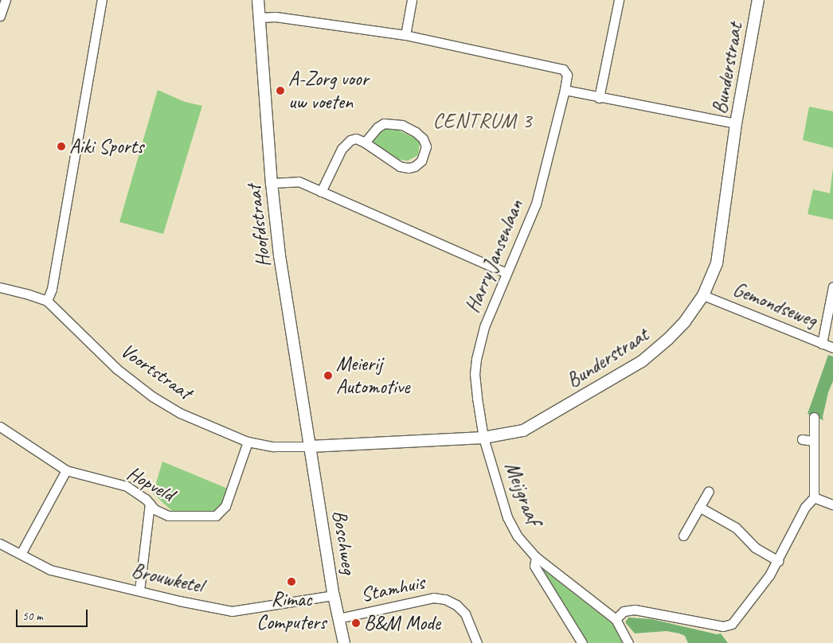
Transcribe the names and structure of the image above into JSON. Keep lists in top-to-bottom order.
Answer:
{
  "streets": {
    "street": [
      "Bunderstraat",
      "Hoofdstraat",
      "Harry Jansenlaan",
      "Gemondseweg",
      "Voortstraat",
      "Hopveld",
      "Meijgraaf",
      "Boschweg",
      "Brouwketel",
      "Stamhuis"
    ]
  },
  "crossings": [
    ["Bunderstraat", "Hoofdstraat"],
    ["Bunderstraat", "Harry Jansenlaan"],
    ["Bunderstraat", "Gemondseweg"],
    ["Bunderstraat", "Voortstraat"],
    ["Bunderstraat", "Meijgraaf"],
    ["Bunderstraat", "Boschweg"],
    ["Hoofdstraat", "Harry Jansenlaan"],
    ["Hoofdstraat", "Voortstraat"],
    ["Hoofdstraat", "Boschweg"],
    ["Harry Jansenlaan", "Meijgraaf"],
    ["Voortstraat", "Hopveld"],
    ["Voortstraat", "Boschweg"],
    ["Boschweg", "Brouwketel"],
    ["Boschweg", "Stamhuis"]
  ],
  "districts": ["CENTRUM 3"],
  "places": [
    "A-Zorg voor uw voeten",
    "Aiki Sports",
    "Meierij Automotive",
    "Rimac Computers",
    "B&M Mode"
  ],
  "scale_bar": "50 m"
}
